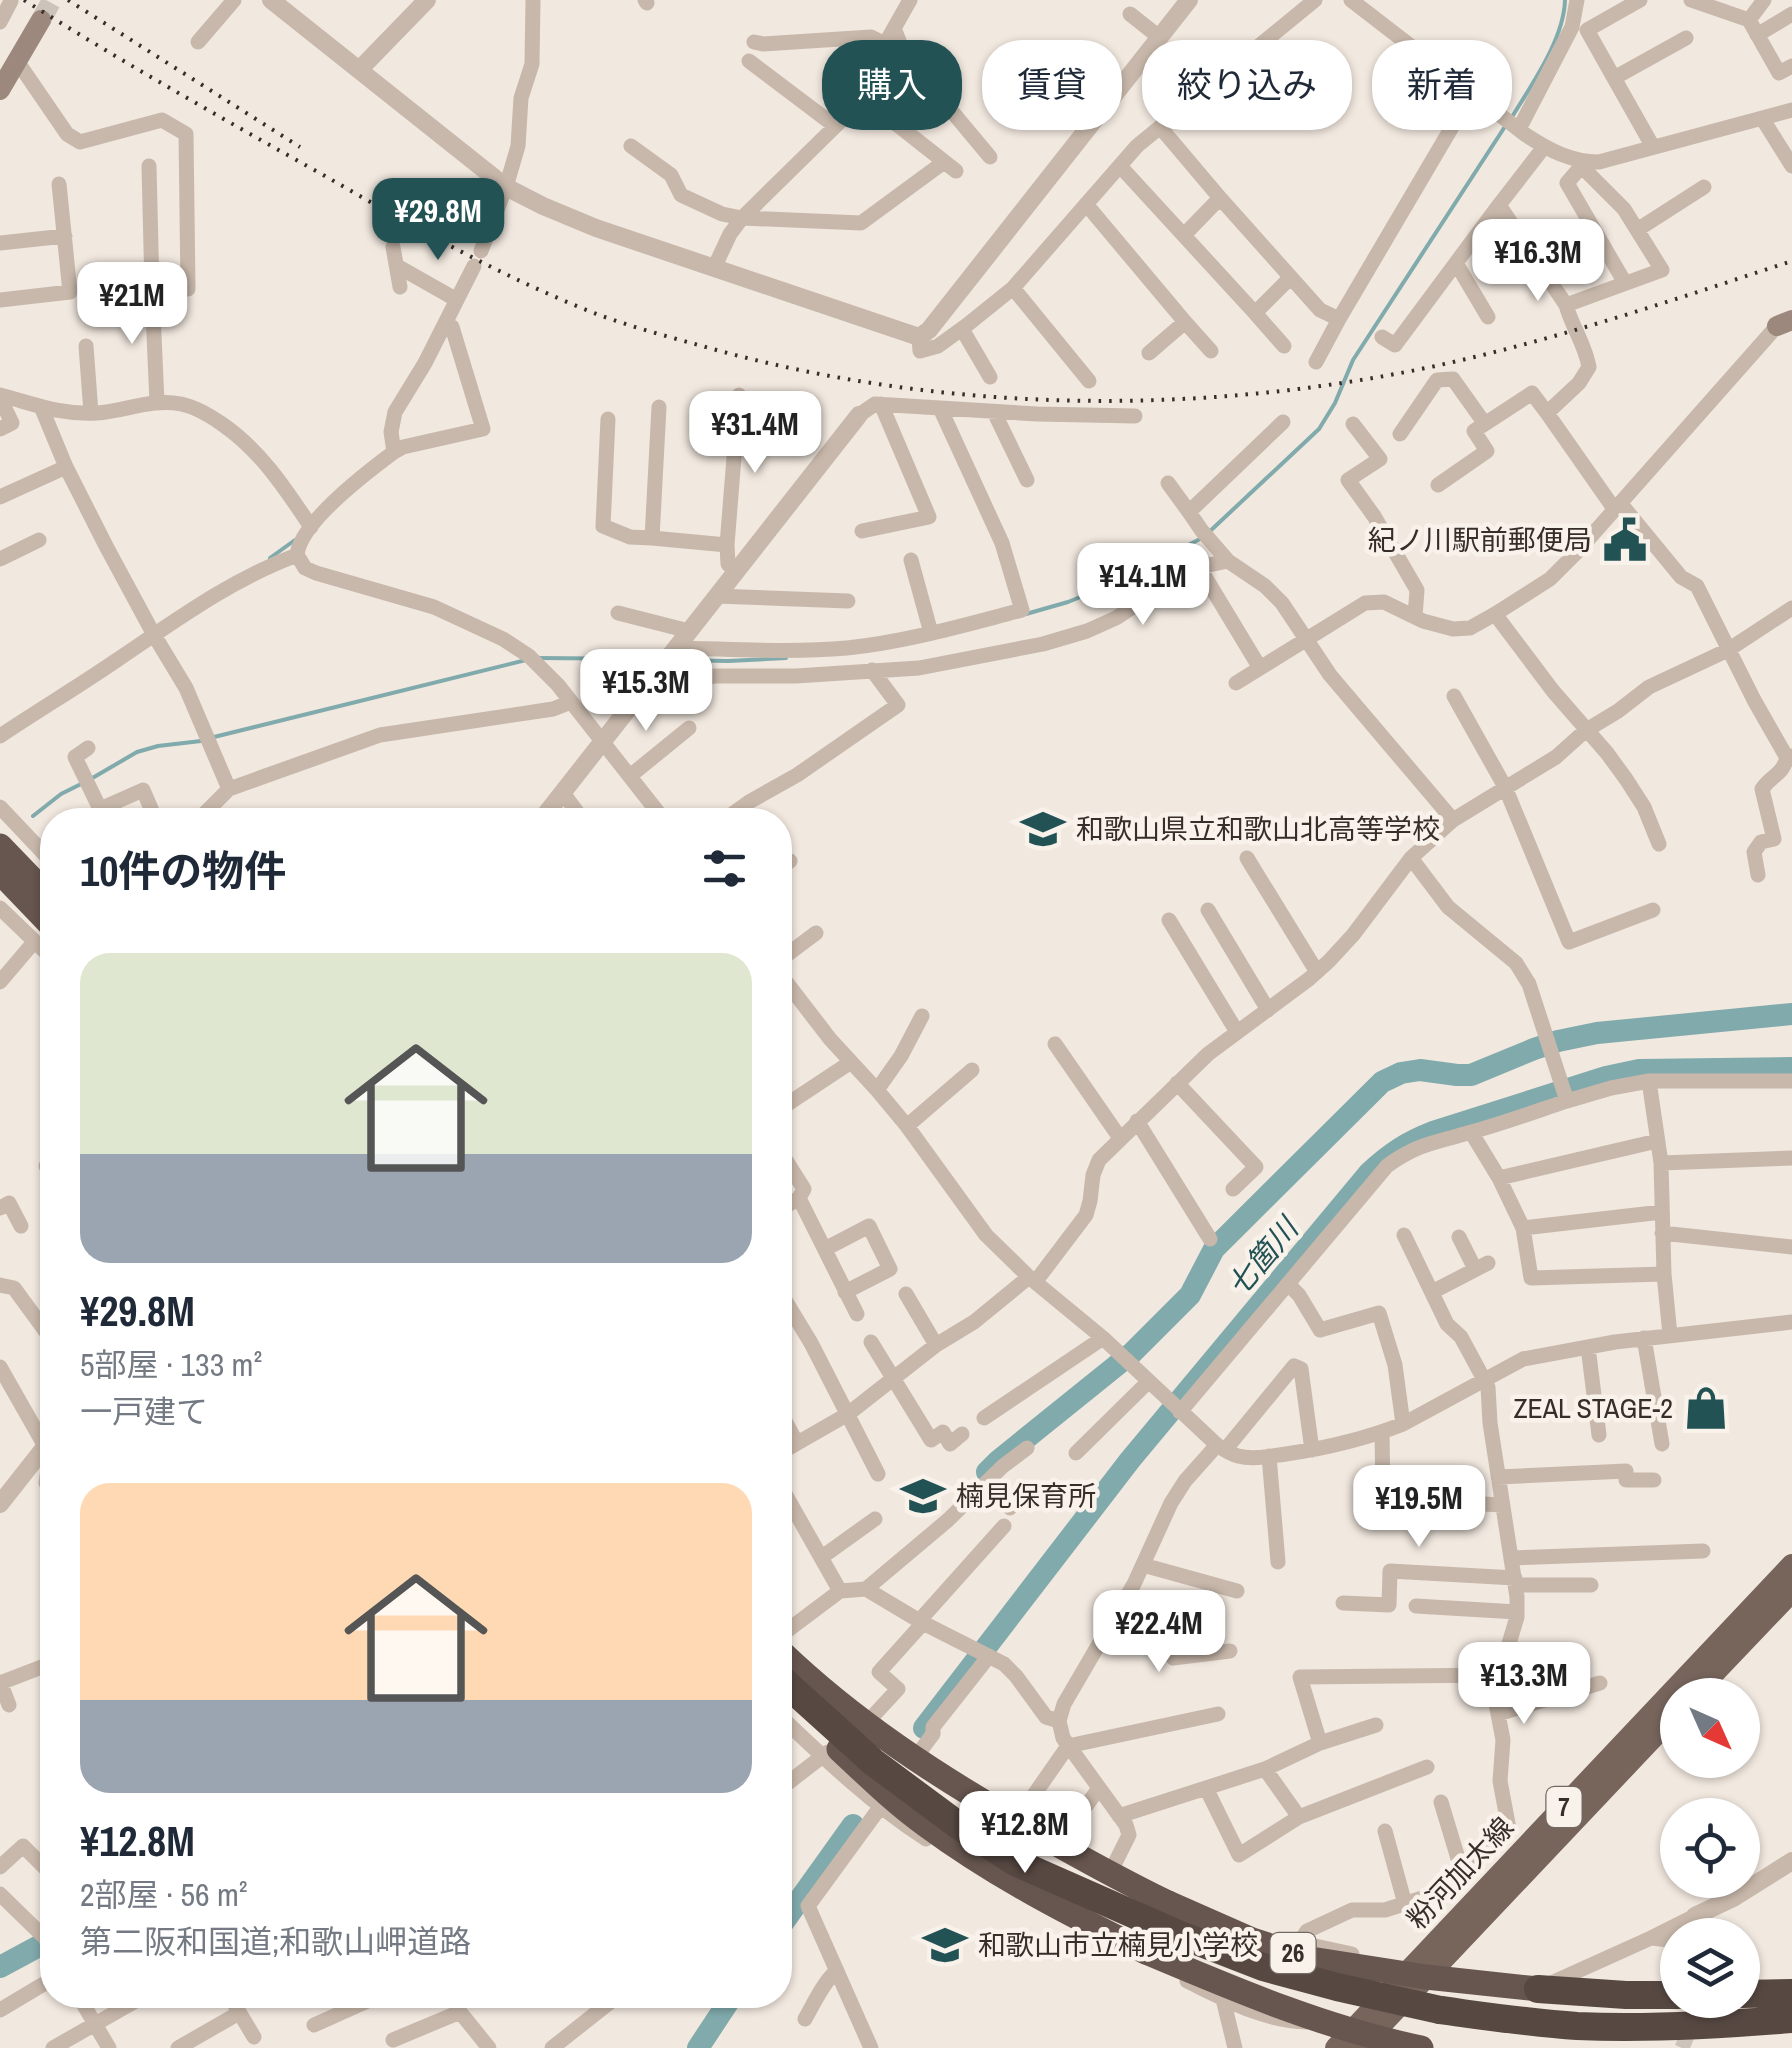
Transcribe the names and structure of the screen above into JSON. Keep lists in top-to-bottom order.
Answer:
{
  "streets": {
    "highway": ["26"],
    "main road": ["7", "粉河加太線"]
  },
  "crossings": [
    ["粉河加太線", "26"]
  ],
  "water": ["七箇川"],
  "places": {
    "public building": ["紀ノ川駅前郵便局"],
    "school or university": ["和歌山県立和歌山北高等学校", "楠見保育所", "和歌山市立楠見小学校"],
    "shop": ["ZEAL STAGE-2"]
  },
  "north": "bottom right",
  "page": {
    "chip": [
      "購入",
      "賃貸",
      "絞り込み",
      "新着"
    ],
    "price": [
      "¥29.8M",
      "¥16.3M",
      "¥21M",
      "¥31.4M",
      "¥14.1M",
      "¥15.3M",
      "¥19.5M",
      "¥22.4M",
      "¥13.3M",
      "¥12.8M"
    ],
    "heading": "10件の物件",
    "list": [
      {
        "name": "¥29.8M",
        "note": "5部屋 · 133 m² · 一戸建て"
      },
      {
        "name": "¥12.8M",
        "note": "2部屋 · 56 m² · 第二阪和国道;和歌山岬道路"
      }
    ]
  }
}
